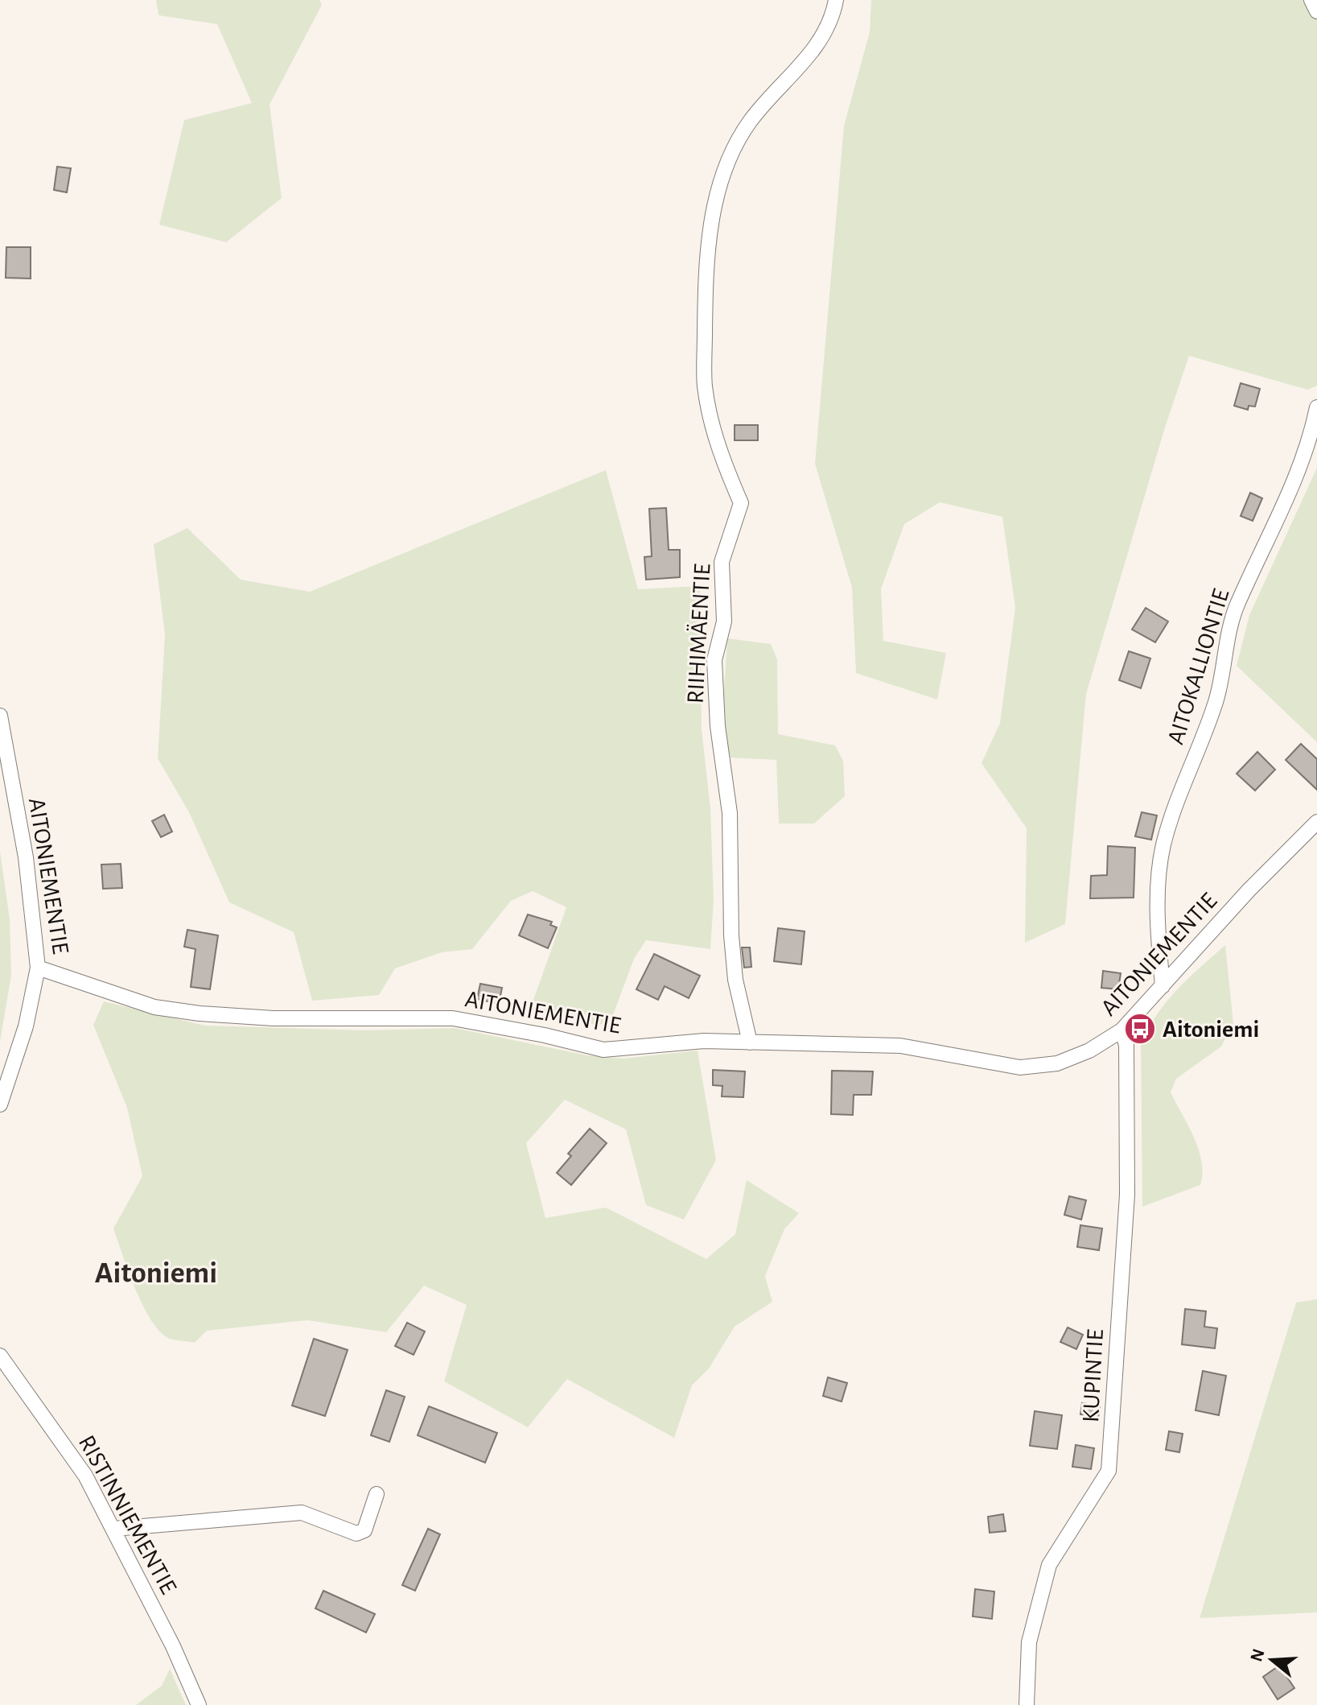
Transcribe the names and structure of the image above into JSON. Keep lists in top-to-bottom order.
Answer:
{
  "streets": {
    "street": [
      "RIIHIMÄENTIE",
      "AITOKALLIONTIE",
      "AITONIEMENTIE",
      "KUPINTIE",
      "RISTINNIEMENTIE"
    ]
  },
  "crossings": [
    ["RIIHIMÄENTIE", "AITONIEMENTIE"],
    ["AITOKALLIONTIE", "AITONIEMENTIE"],
    ["AITONIEMENTIE", "KUPINTIE"]
  ],
  "districts": ["Aitoniemi"],
  "places": {
    "bus stop": ["Aitoniemi"]
  },
  "north": "left"
}
